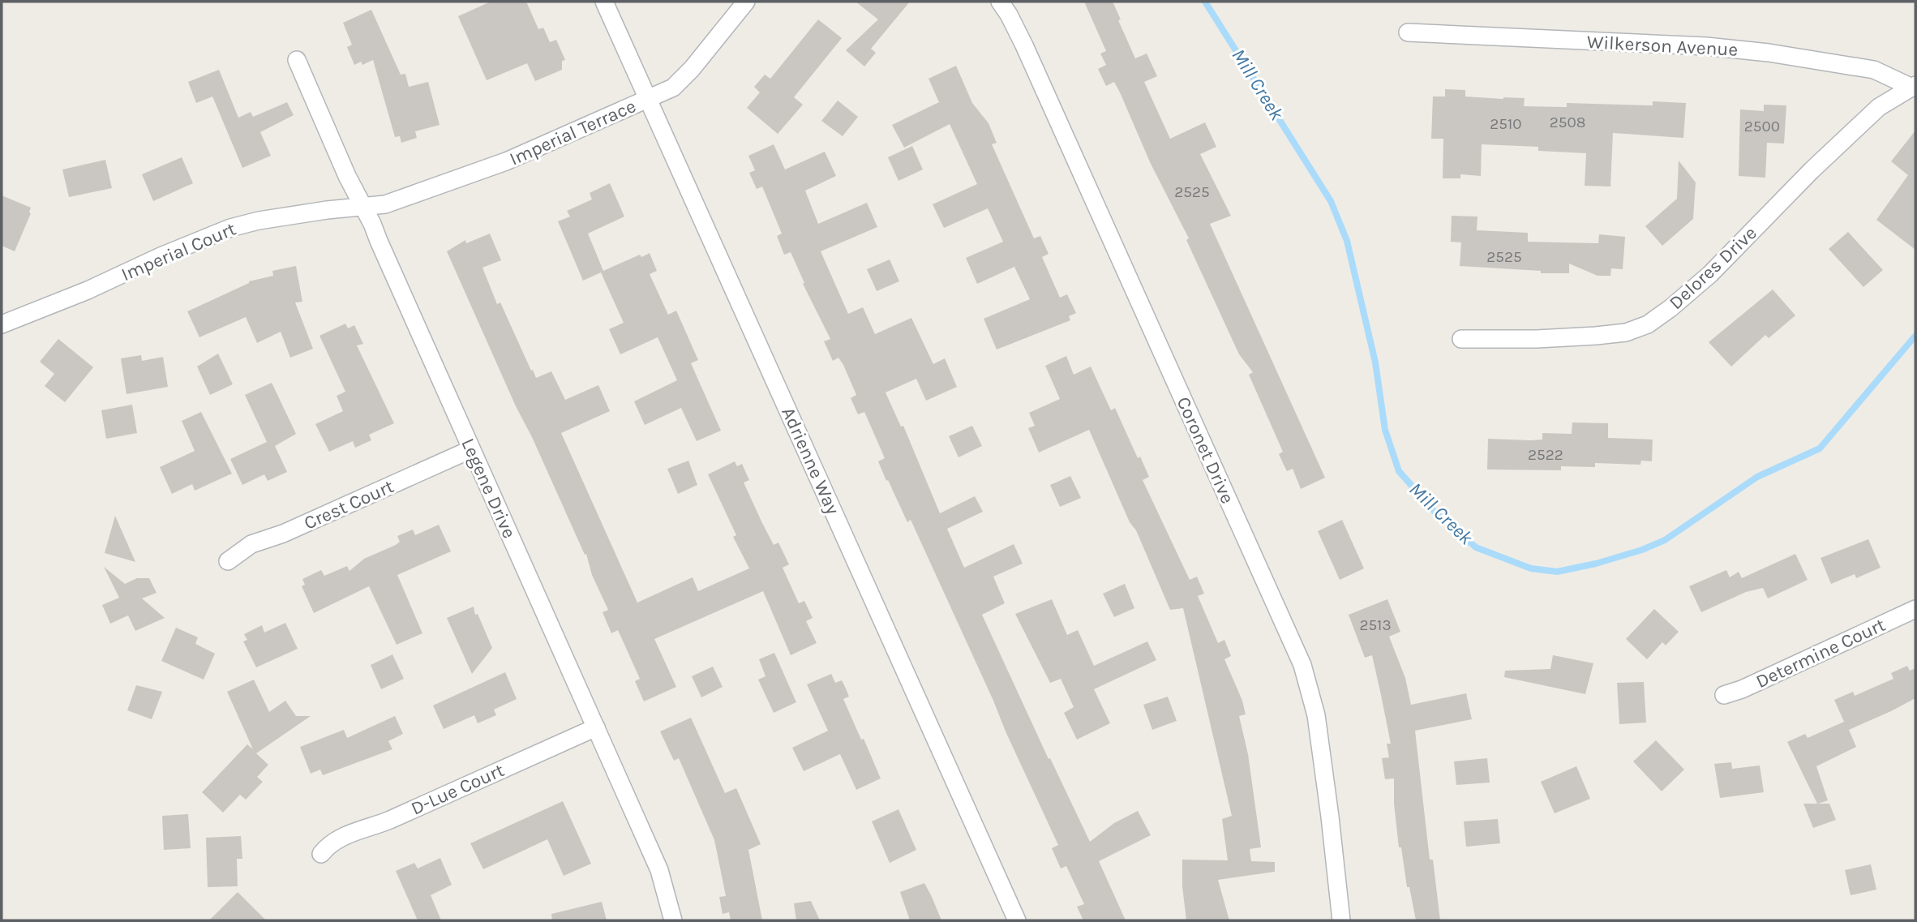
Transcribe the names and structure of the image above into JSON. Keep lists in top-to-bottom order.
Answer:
{
  "streets": {
    "street": [
      "Wilkerson Avenue",
      "Imperial Terrace",
      "Imperial Court",
      "Delores Drive",
      "Coronet Drive",
      "Adrienne Way",
      "Legene Drive",
      "Crest Court",
      "Determine Court",
      "D-Lue Court"
    ]
  },
  "crossings": [
    ["Wilkerson Avenue", "Delores Drive"],
    ["Imperial Terrace", "Imperial Court"],
    ["Imperial Terrace", "Adrienne Way"],
    ["Imperial Terrace", "Legene Drive"],
    ["Imperial Court", "Legene Drive"],
    ["Legene Drive", "Crest Court"],
    ["Legene Drive", "D-Lue Court"]
  ],
  "water": ["Mill Creek"],
  "house_numbers": [
    "2508",
    "2510",
    "2500",
    "2525",
    "2525",
    "2522",
    "2513"
  ]
}
